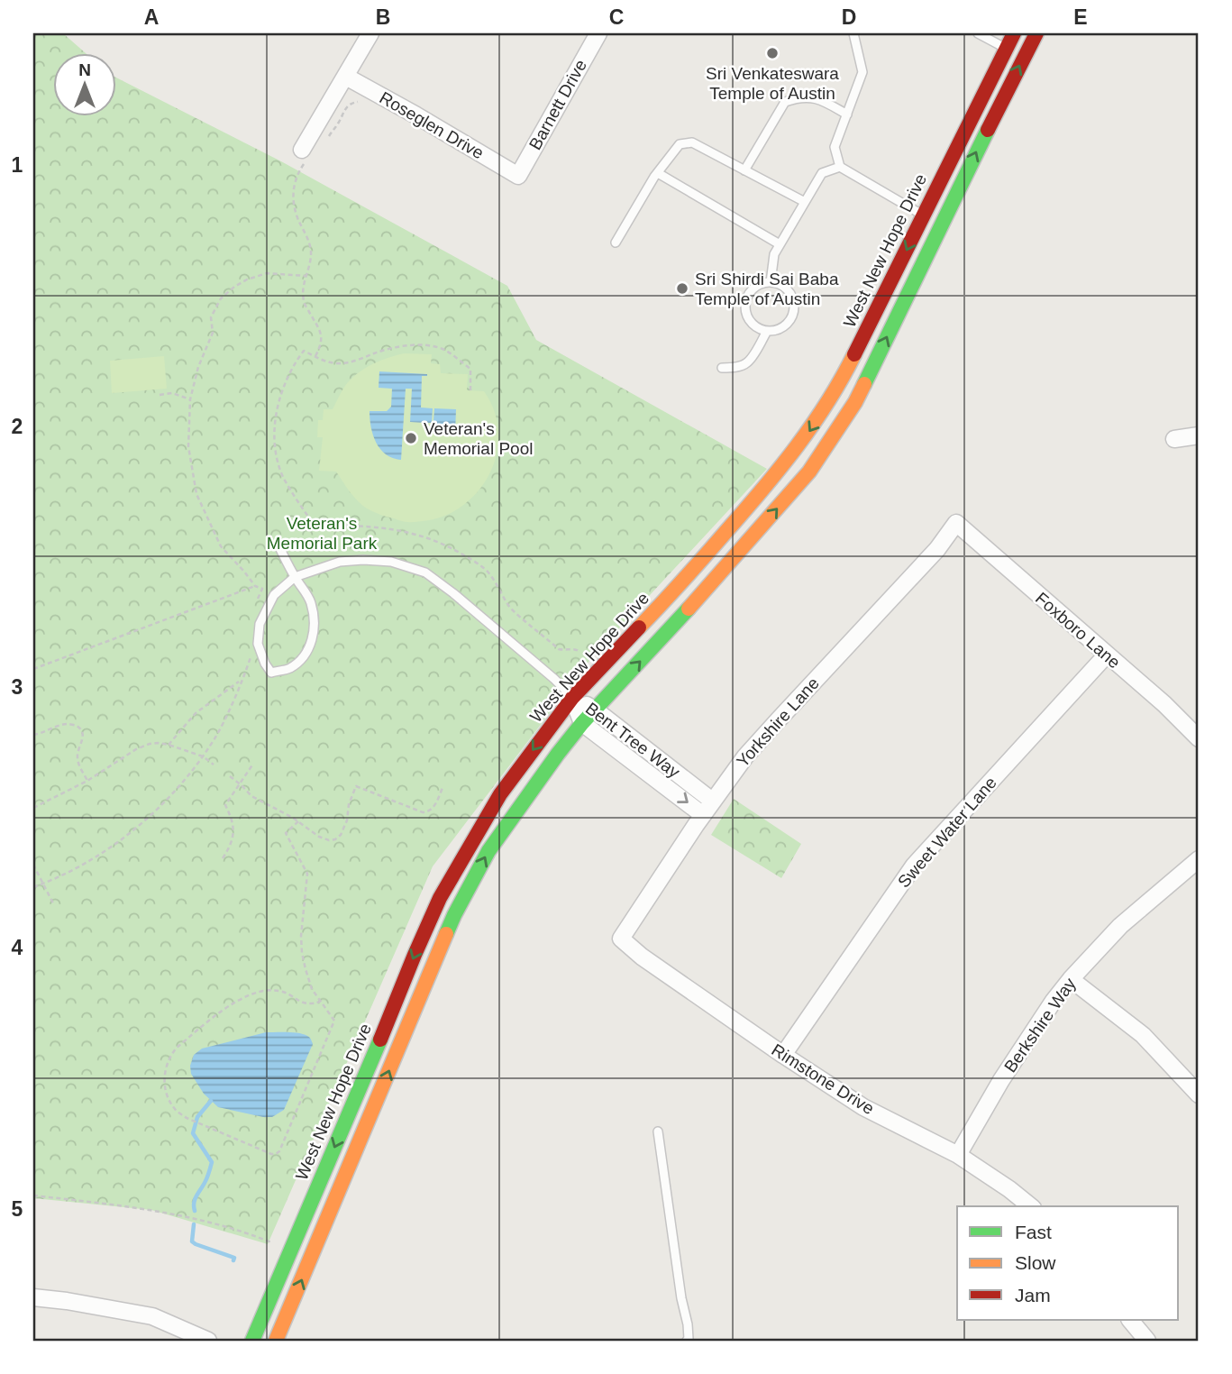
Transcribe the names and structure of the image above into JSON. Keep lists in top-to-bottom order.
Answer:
{
  "streets": {
    "main road": ["West New Hope Drive"],
    "street": [
      "Barnett Drive",
      "Roseglen Drive",
      "Foxboro Lane",
      "Yorkshire Lane",
      "Bent Tree Way",
      "Sweet Water Lane",
      "Berkshire Way",
      "Rimstone Drive"
    ]
  },
  "crossings": [
    ["Barnett Drive", "Roseglen Drive"],
    ["West New Hope Drive", "Bent Tree Way"],
    ["Foxboro Lane", "Yorkshire Lane"],
    ["Foxboro Lane", "Sweet Water Lane"],
    ["Yorkshire Lane", "Bent Tree Way"],
    ["Yorkshire Lane", "Rimstone Drive"],
    ["Sweet Water Lane", "Rimstone Drive"],
    ["Berkshire Way", "Rimstone Drive"]
  ],
  "parks": ["Veteran's Memorial Park"],
  "places": ["Sri Venkateswara Temple of Austin", "Sri Shirdi Sai Baba Temple of Austin", "Veteran's Memorial Pool"],
  "legend": ["Fast", "Slow", "Jam"],
  "north": "top",
  "grid": {
    "columns": [
      "A",
      "B",
      "C",
      "D",
      "E"
    ],
    "rows": [
      "1",
      "2",
      "3",
      "4",
      "5"
    ]
  }
}
